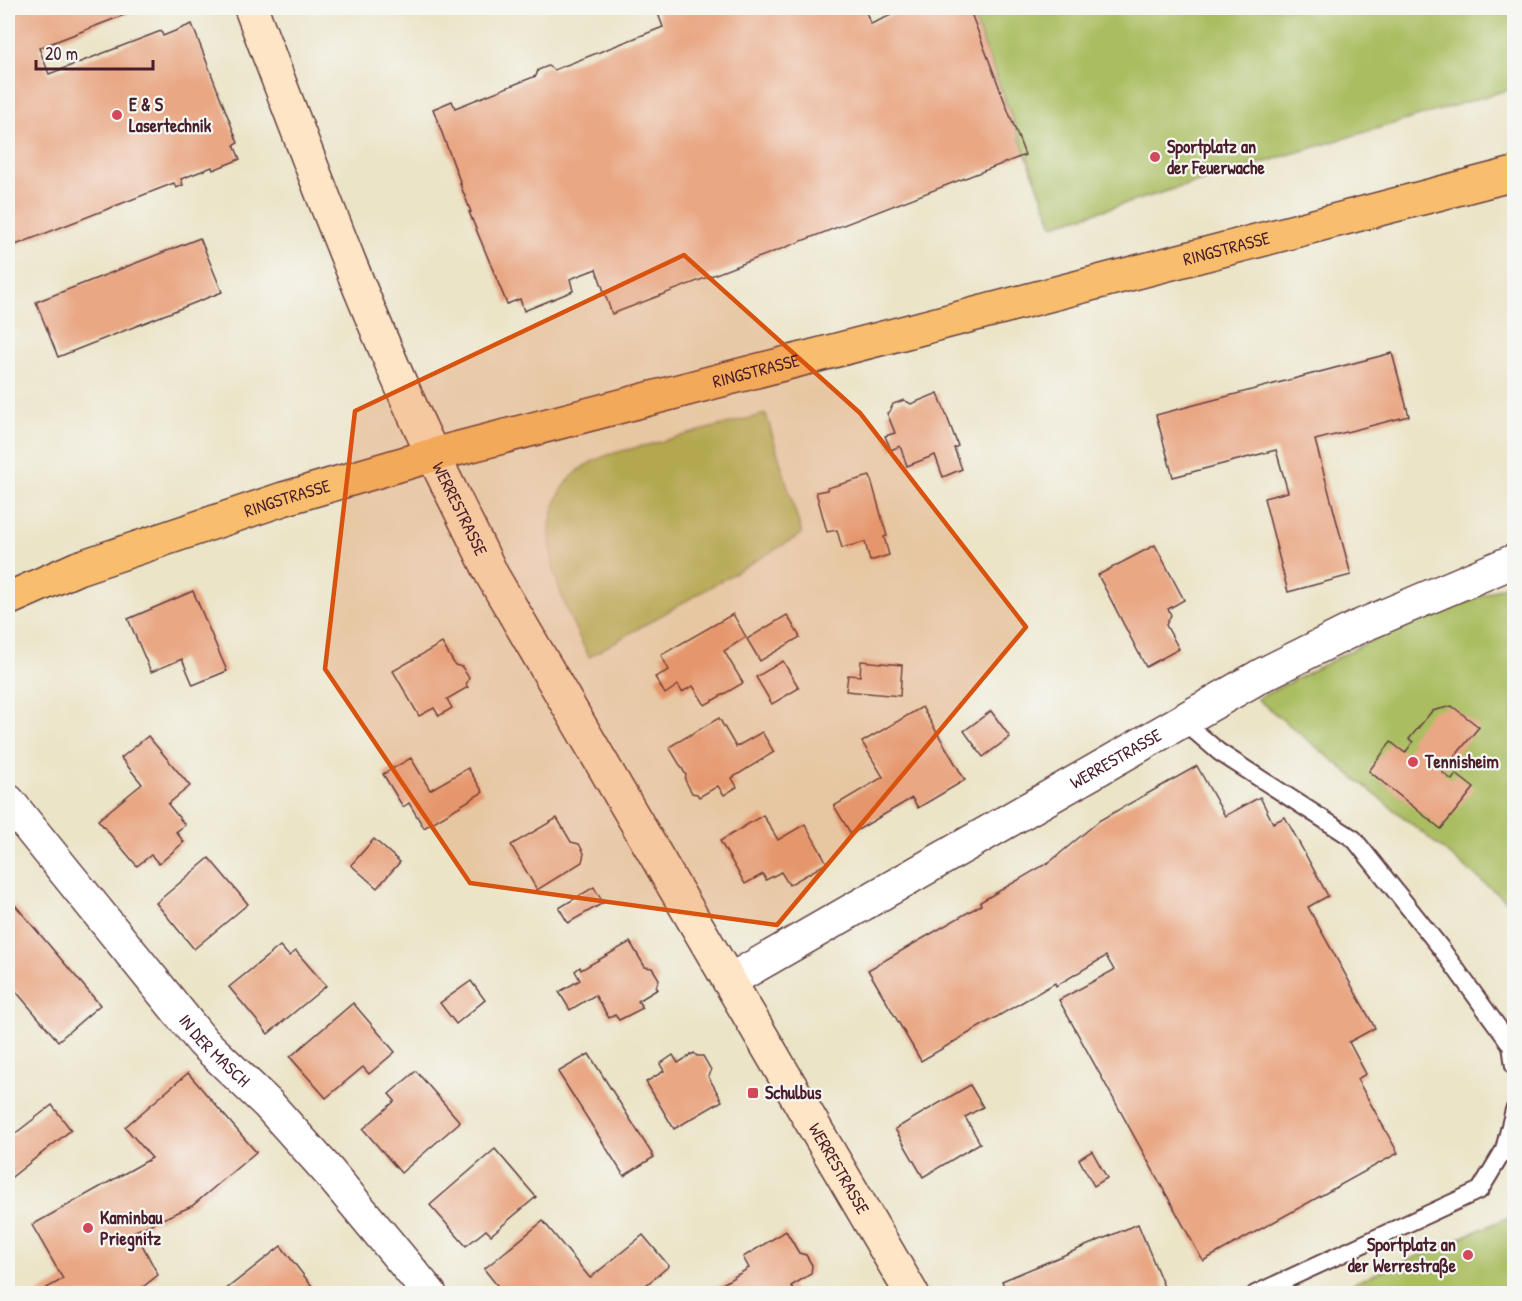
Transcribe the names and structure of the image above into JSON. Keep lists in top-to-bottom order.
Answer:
{
  "streets": {
    "main road": ["RINGSTRASSE", "WERRESTRASSE"],
    "street": ["IN DER MASCH"]
  },
  "crossings": [
    ["RINGSTRASSE", "WERRESTRASSE"]
  ],
  "places": {
    "other": [
      "E & S Lasertechnik",
      "Sportplatz an der Feuerwache",
      "Tennisheim",
      "Kaminbau Priegnitz",
      "Sportplatz an der Werrestraße"
    ],
    "transit": ["Schulbus"]
  },
  "scale_bar": "20 m"
}
